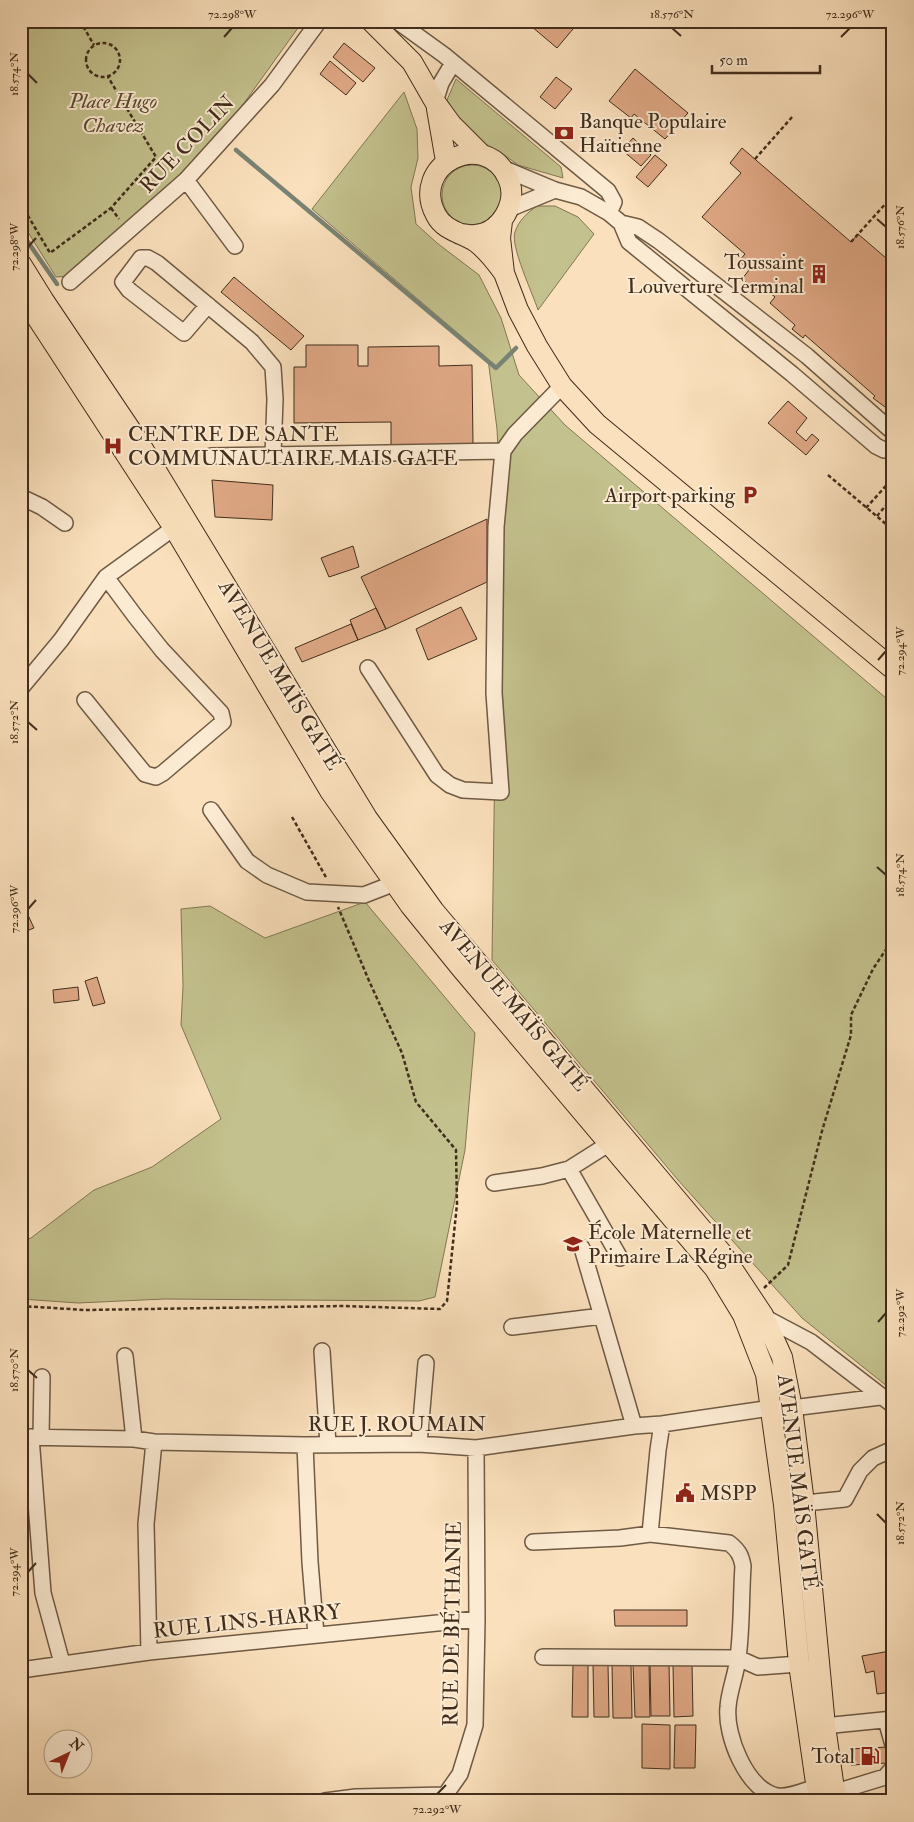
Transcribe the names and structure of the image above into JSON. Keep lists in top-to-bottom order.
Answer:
{
  "streets": {
    "main road": ["AVENUE MAÏS GATÉ"],
    "street": [
      "RUE COLIN",
      "RUE J. ROUMAIN",
      "RUE LINS-HARRY",
      "RUE DE BÉTHANIE"
    ]
  },
  "crossings": [
    ["AVENUE MAÏS GATÉ", "RUE J. ROUMAIN"],
    ["RUE J. ROUMAIN", "RUE DE BÉTHANIE"],
    ["RUE LINS-HARRY", "RUE DE BÉTHANIE"]
  ],
  "parks": ["Place Hugo Chavez"],
  "places": {
    "bank": ["Banque Populaire Haïtienne"],
    "building": ["Toussaint Louverture Terminal"],
    "hospital": ["CENTRE DE SANTE COMMUNAUTAIRE MAIS GATE"],
    "parking": ["Airport parking"],
    "school or university": ["École Maternelle et Primaire La Régine"],
    "public building": ["MSPP"],
    "fuel station": ["Total"]
  },
  "scale_bar": "50 m",
  "north": "top right",
  "coordinates": [
    "72.298°W",
    "18.576°N",
    "72.296°W",
    "18.574°N",
    "72.294°W",
    "18.572°N",
    "72.292°W",
    "18.570°N"
  ]
}
